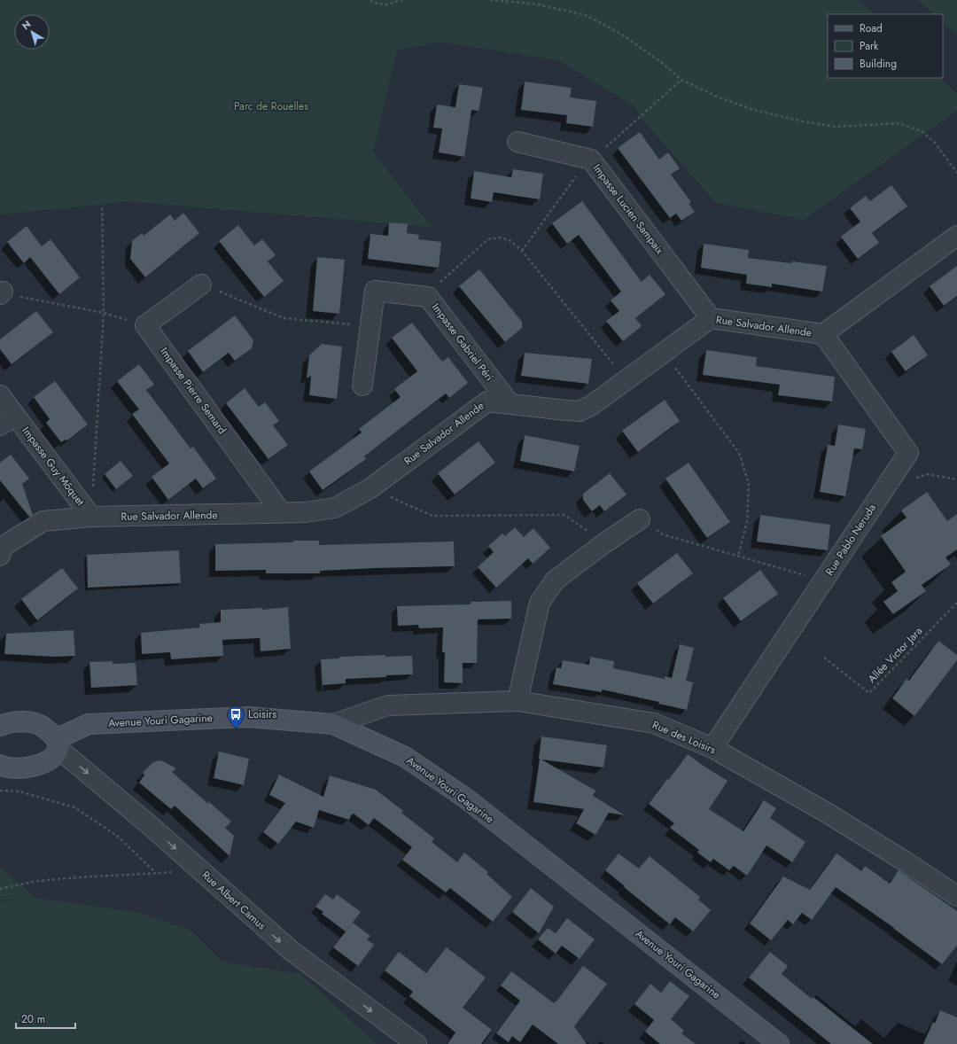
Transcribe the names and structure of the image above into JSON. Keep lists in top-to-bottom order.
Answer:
{
  "streets": {
    "street": [
      "Impasse Lucien Sampaix",
      "Rue Salvador Allende",
      "Impasse Gabriel Péri",
      "Impasse Pierre Semard",
      "Impasse Guy Môquet",
      "Rue Pablo Neruda",
      "Avenue Youri Gagarine",
      "Rue des Loisirs",
      "Rue Albert Camus"
    ],
    "path": ["Allée Victor Jara"]
  },
  "crossings": [
    ["Impasse Lucien Sampaix", "Rue Salvador Allende"],
    ["Rue Salvador Allende", "Impasse Gabriel Péri"],
    ["Rue Salvador Allende", "Impasse Pierre Semard"],
    ["Rue Salvador Allende", "Impasse Guy Môquet"],
    ["Rue Salvador Allende", "Rue Pablo Neruda"],
    ["Rue Pablo Neruda", "Rue des Loisirs"],
    ["Avenue Youri Gagarine", "Rue des Loisirs"],
    ["Avenue Youri Gagarine", "Rue Albert Camus"]
  ],
  "one_way": ["Rue Albert Camus"],
  "parks": ["Parc de Rouelles"],
  "places": {
    "bus stop": ["Loisirs"]
  },
  "legend": ["Road", "Park", "Building"],
  "scale_bar": "20 m",
  "north": "top left"
}
